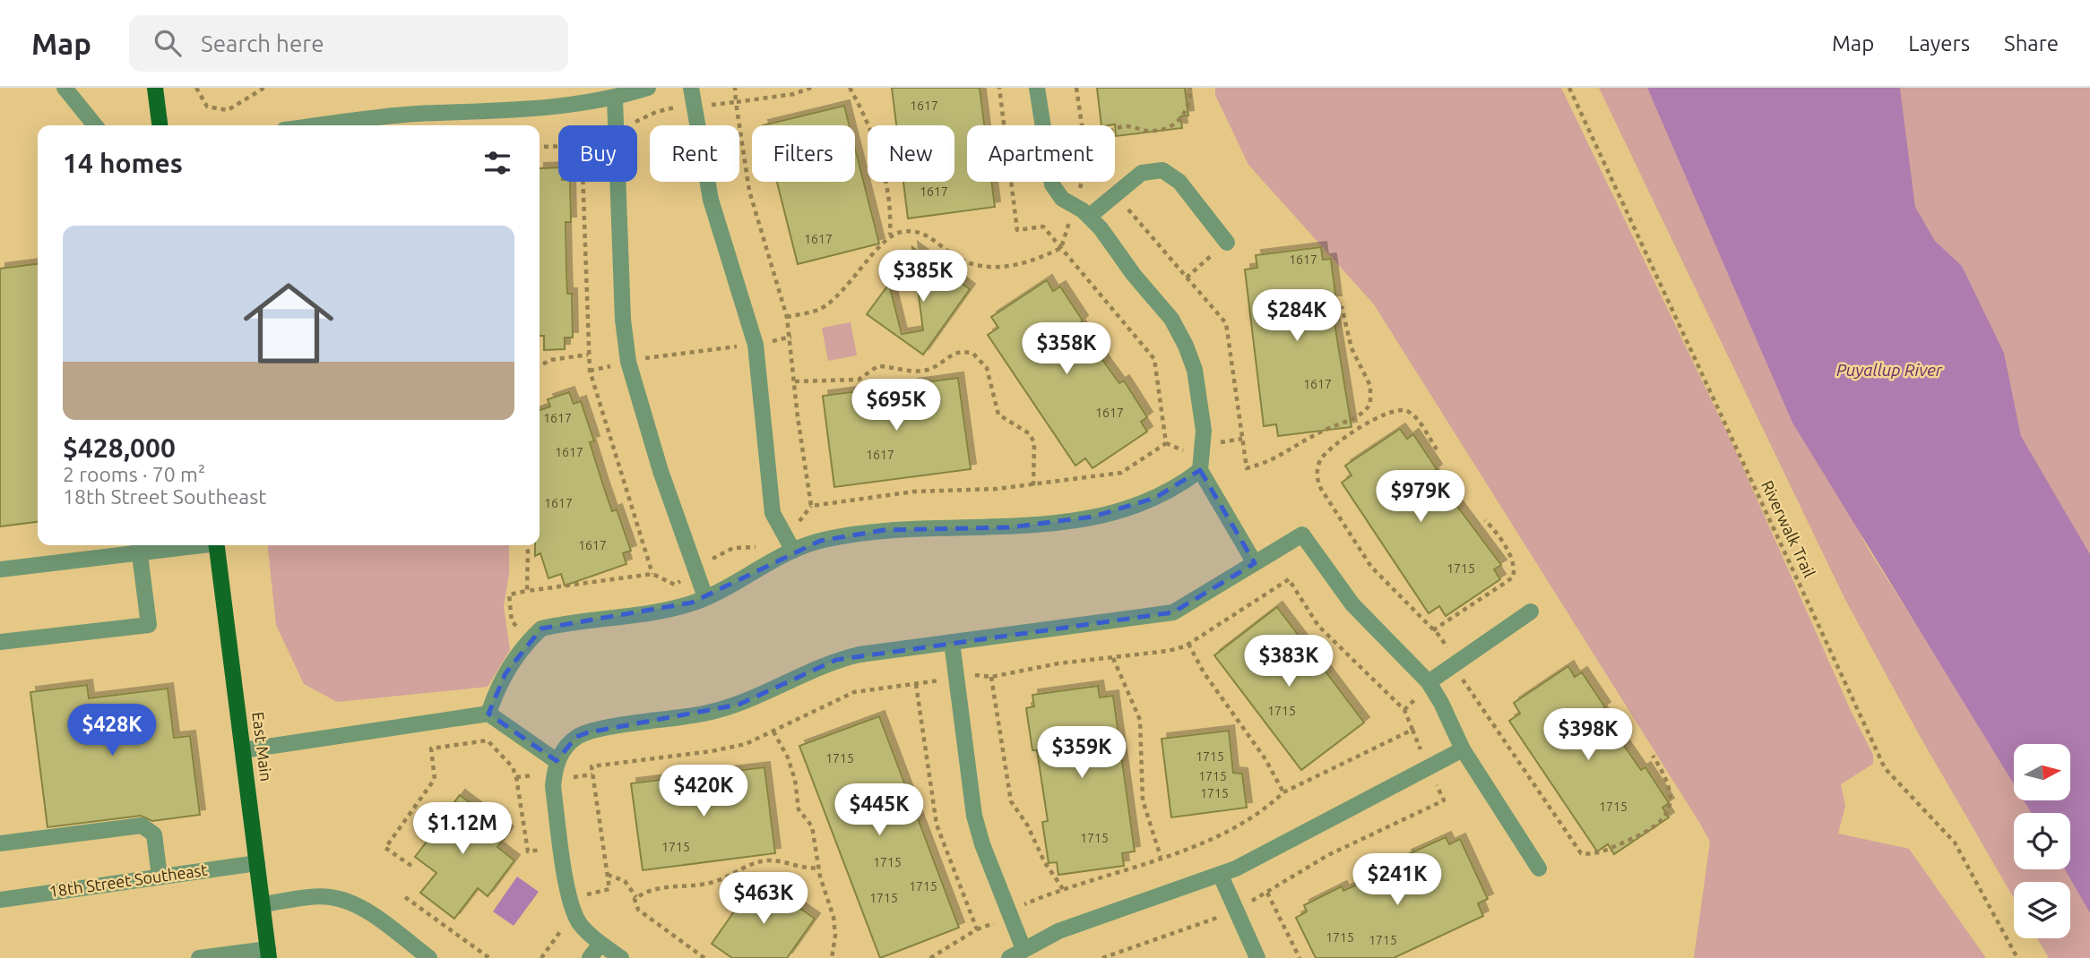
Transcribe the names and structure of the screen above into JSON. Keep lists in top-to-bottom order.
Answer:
{
  "streets": {
    "main road": ["East Main"],
    "street": ["18th Street Southeast"],
    "path": ["Riverwalk Trail"]
  },
  "crossings": [
    ["East Main", "18th Street Southeast"]
  ],
  "water": ["Puyallup River"],
  "house_numbers": [
    "1617",
    "1617",
    "1617",
    "1617",
    "1617",
    "1617",
    "1617",
    "1617",
    "1617",
    "1617",
    "1617",
    "1715",
    "1715",
    "1715",
    "1715",
    "1715",
    "1715",
    "1715",
    "1715",
    "1715",
    "1715",
    "1715",
    "1715",
    "1715",
    "1715"
  ],
  "north": "right",
  "page": {
    "header": "Map",
    "search": "Search here",
    "nav": ["Map", "Layers", "Share"],
    "chip": [
      "Buy",
      "Rent",
      "Filters",
      "New",
      "Apartment"
    ],
    "heading": "14 homes",
    "list": [
      {
        "name": "$428,000",
        "note": "2 rooms · 70 m² · 18th Street Southeast"
      }
    ],
    "price": [
      "$385K",
      "$284K",
      "$358K",
      "$695K",
      "$979K",
      "$383K",
      "$428K",
      "$398K",
      "$359K",
      "$420K",
      "$445K",
      "$1.12M",
      "$241K",
      "$463K"
    ]
  }
}
